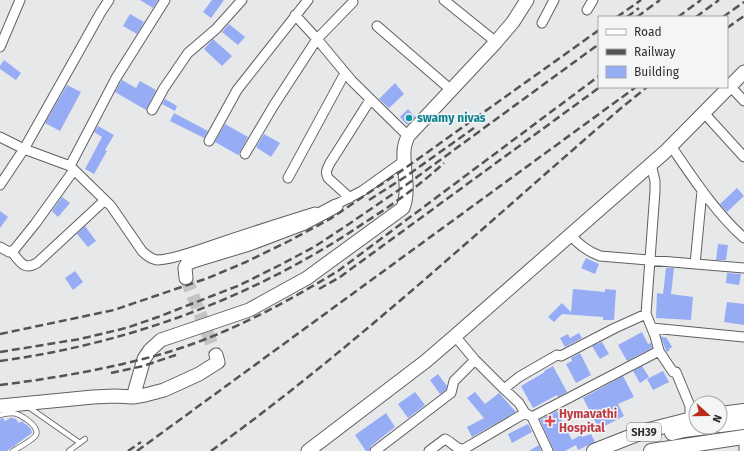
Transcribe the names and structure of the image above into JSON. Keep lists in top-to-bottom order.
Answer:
{
  "streets": {
    "main road": ["SH39"]
  },
  "places": {
    "other": ["swamy nivas"],
    "health": ["Hymavathi Hospital"]
  },
  "legend": ["Road", "Railway", "Building"],
  "north": "right"
}
